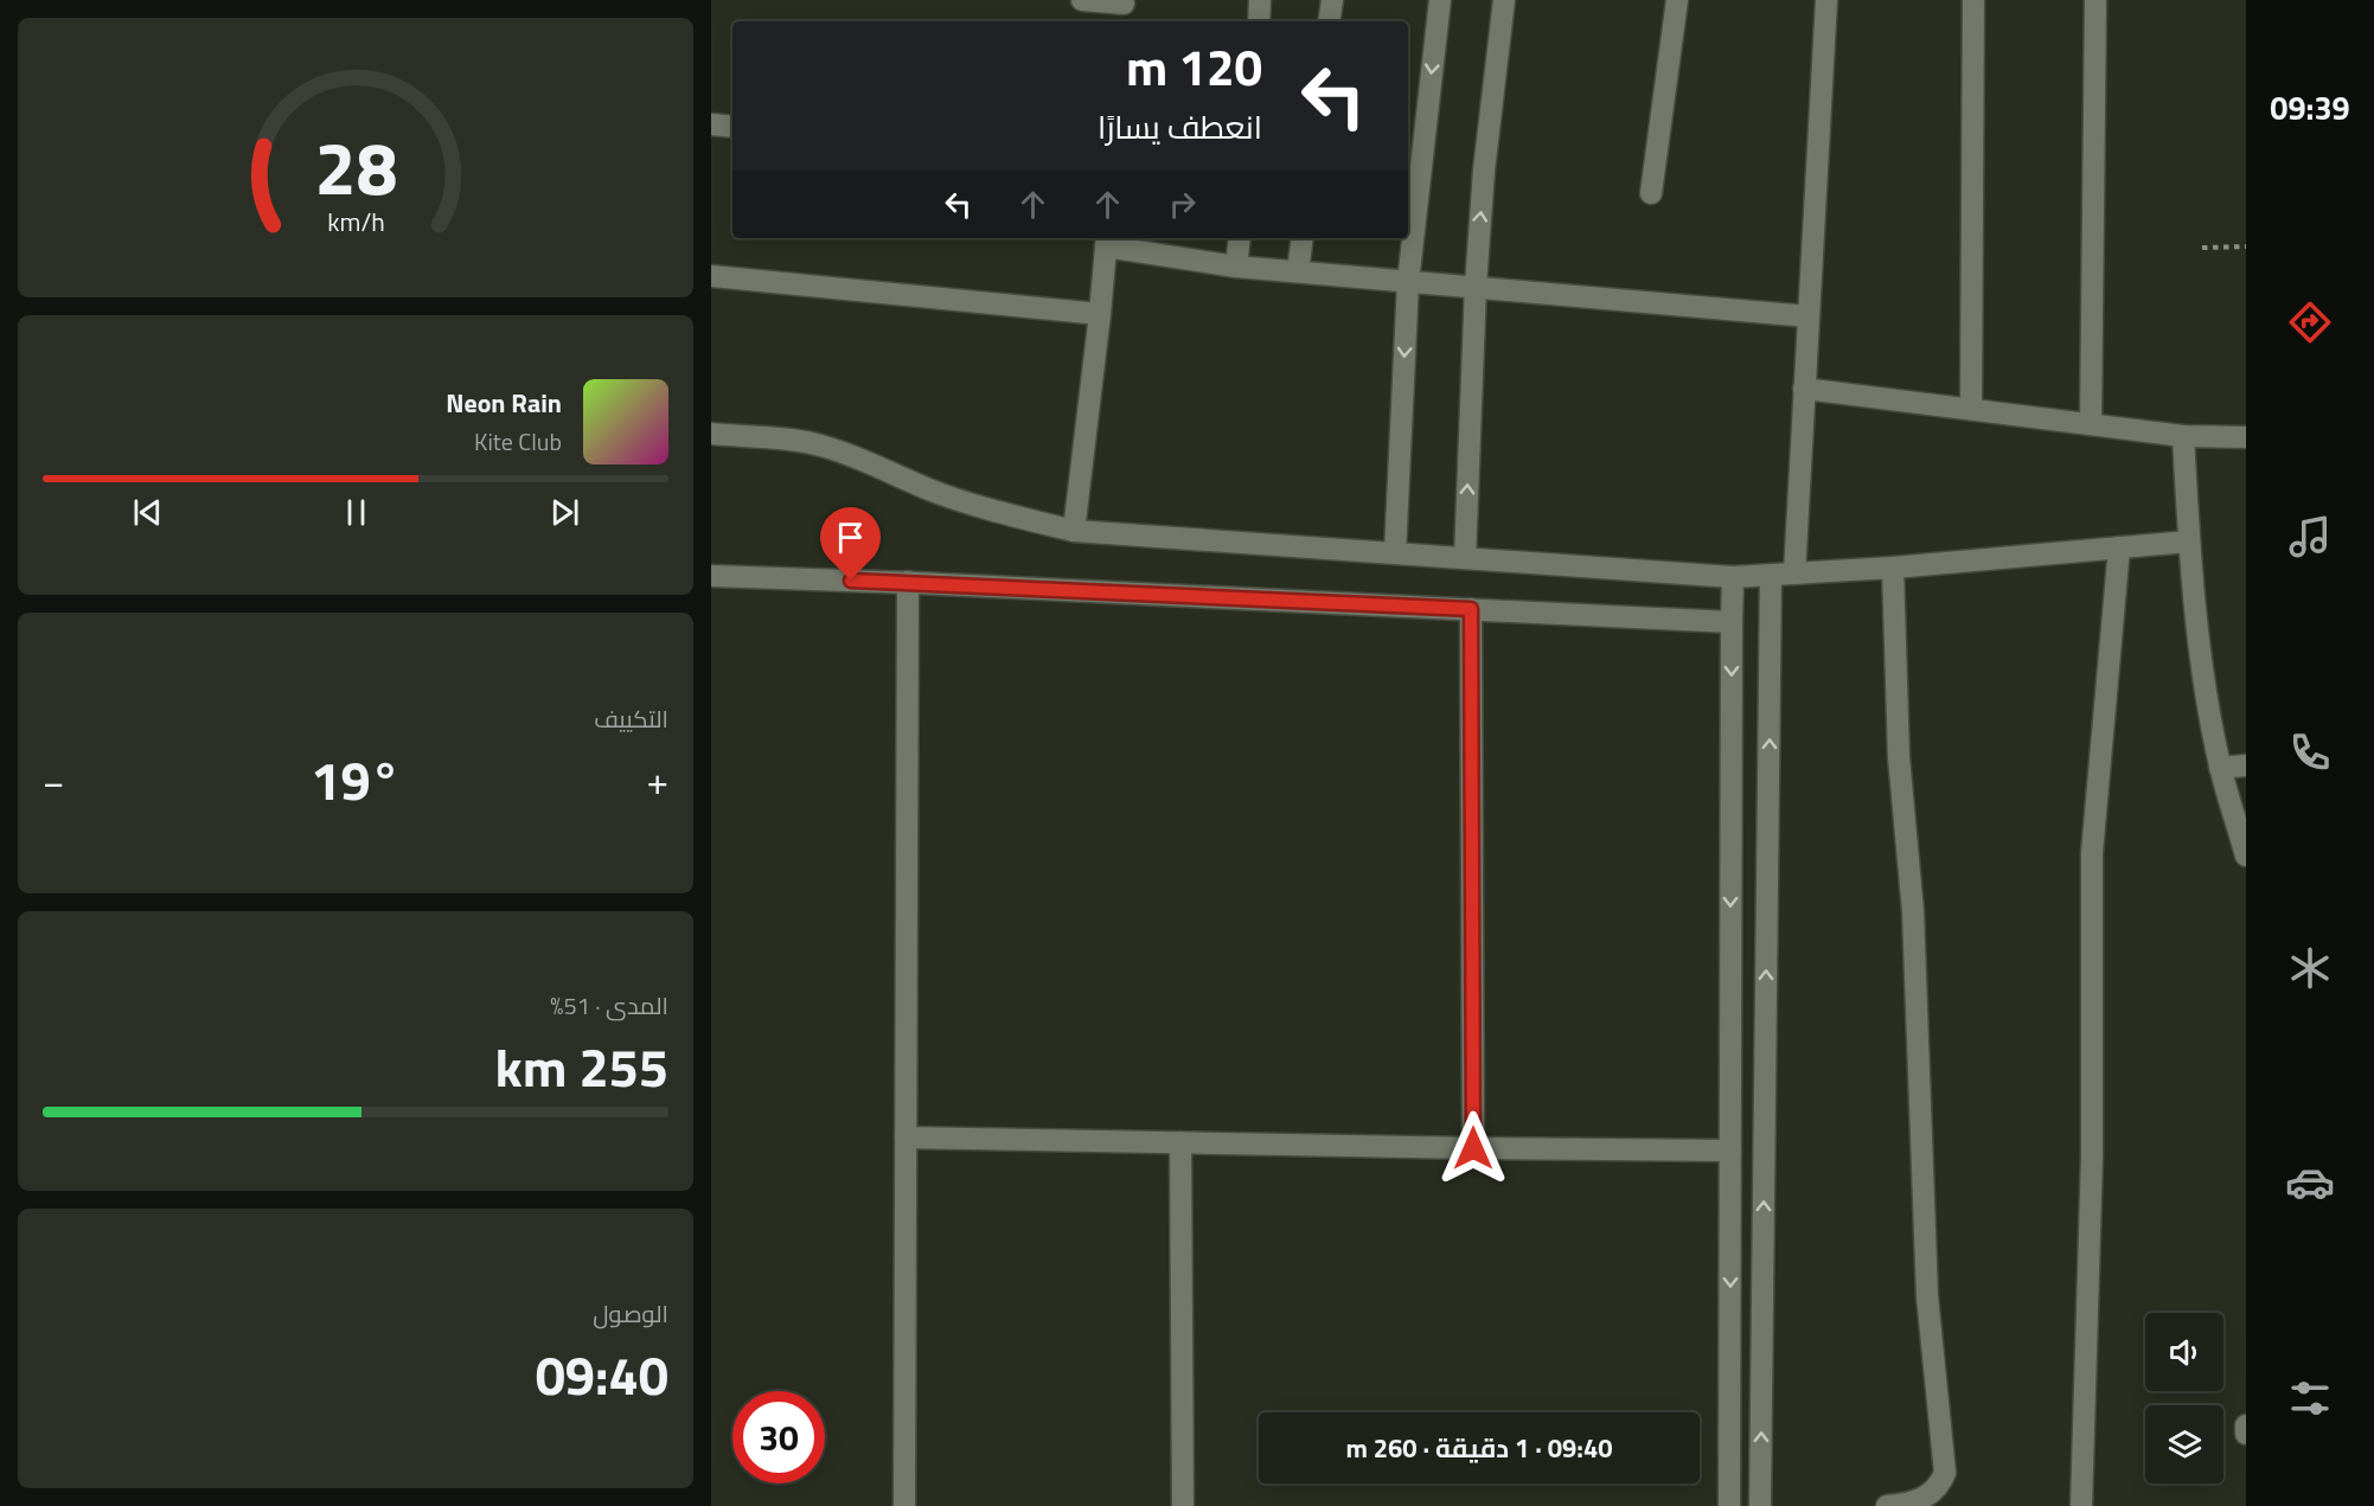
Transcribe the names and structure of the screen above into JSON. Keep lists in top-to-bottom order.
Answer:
{
  "page": {
    "tabs": "09:39",
    "turn": ["120 m", "انعطف يسارًا"],
    "song": ["Neon Rain", "Kite Club"],
    "tile": [
      "التكييف",
      ["المدى · 51%", "255 km"],
      ["الوصول", "09:40"]
    ],
    "heat": ["−", "19°", "+"],
    "limit": "30",
    "trip": "09:40 · 1 دقيقة · 260 m",
    "gauge": ["28", "km/h"]
  }
}
